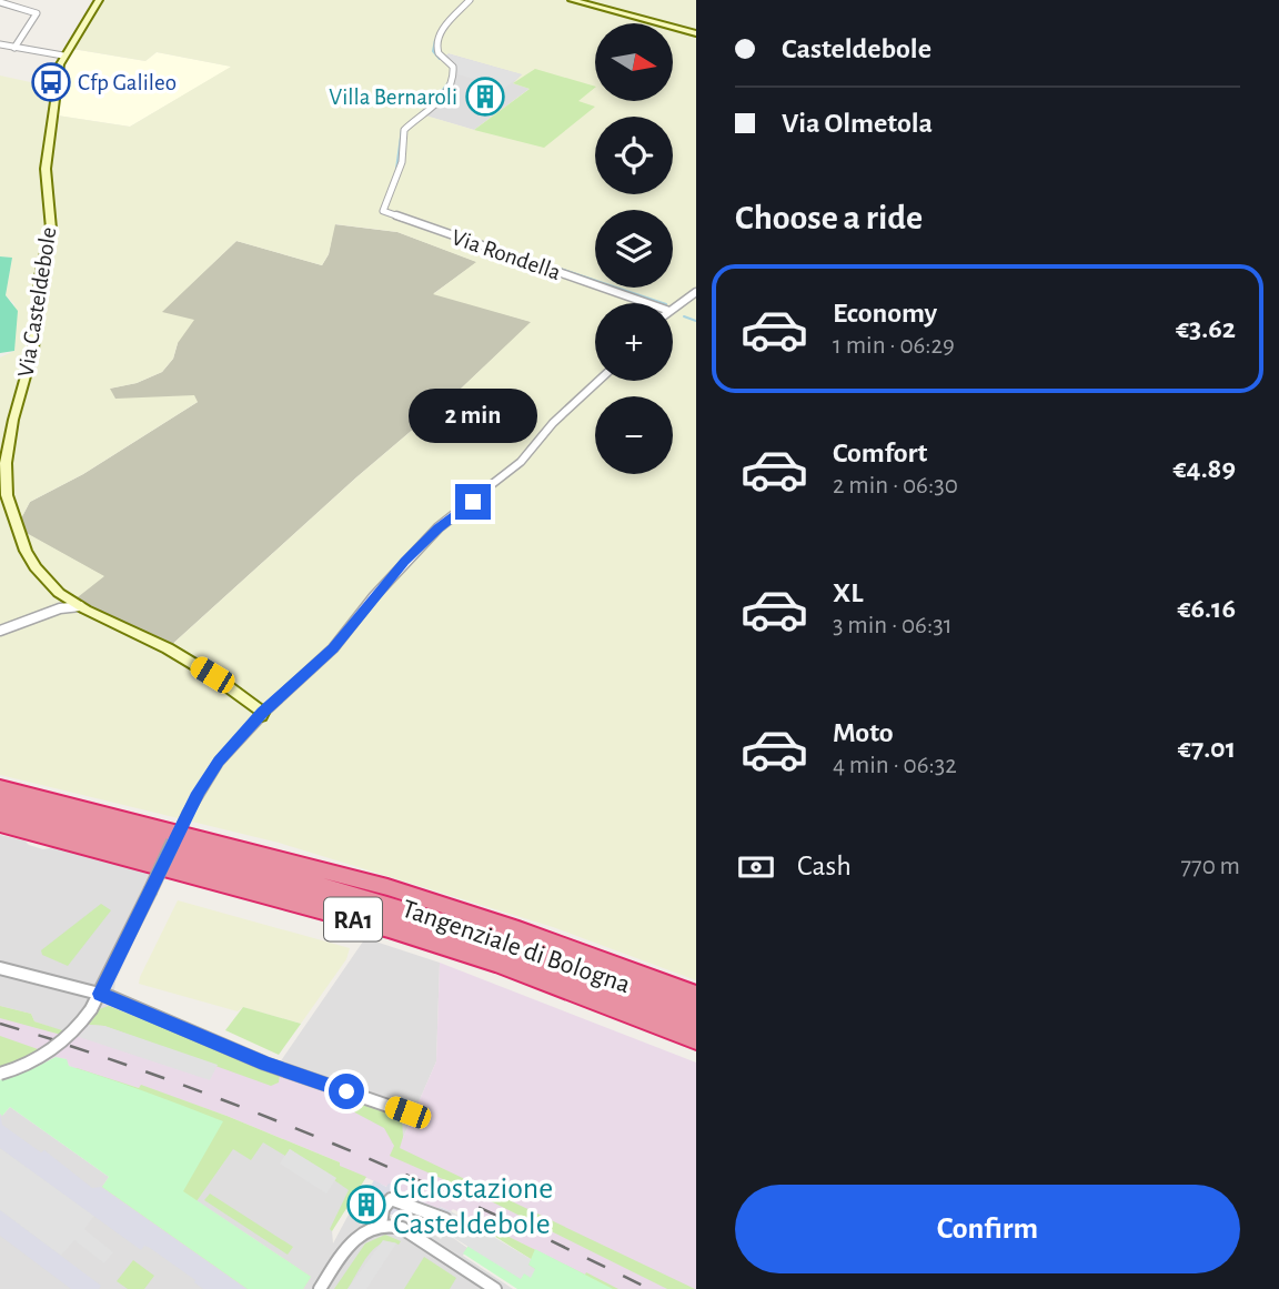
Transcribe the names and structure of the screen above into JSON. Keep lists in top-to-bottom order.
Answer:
{
  "streets": {
    "highway": ["RA1", "Tangenziale di Bologna"],
    "street": ["Via Rondella", "Via Casteldebole"]
  },
  "places": {
    "bus stop": ["Cfp Galileo"],
    "building": ["Villa Bernaroli", "Ciclostazione Casteldebole"]
  },
  "north": "right",
  "page": {
    "banner": ["Casteldebole", "Via Olmetola"],
    "map_buttons": ["+", "−"],
    "heading": "Choose a ride",
    "list": [
      {
        "name": "Economy",
        "note": "1 min · 06:29",
        "value": "€3.62"
      },
      {
        "name": "Comfort",
        "note": "2 min · 06:30",
        "value": "€4.89"
      },
      {
        "name": "XL",
        "note": "3 min · 06:31",
        "value": "€6.16"
      },
      {
        "name": "Moto",
        "note": "4 min · 06:32",
        "value": "€7.01"
      }
    ],
    "bubble": "2 min",
    "pay": ["Cash", "770 m"],
    "buttons": "Confirm"
  }
}
